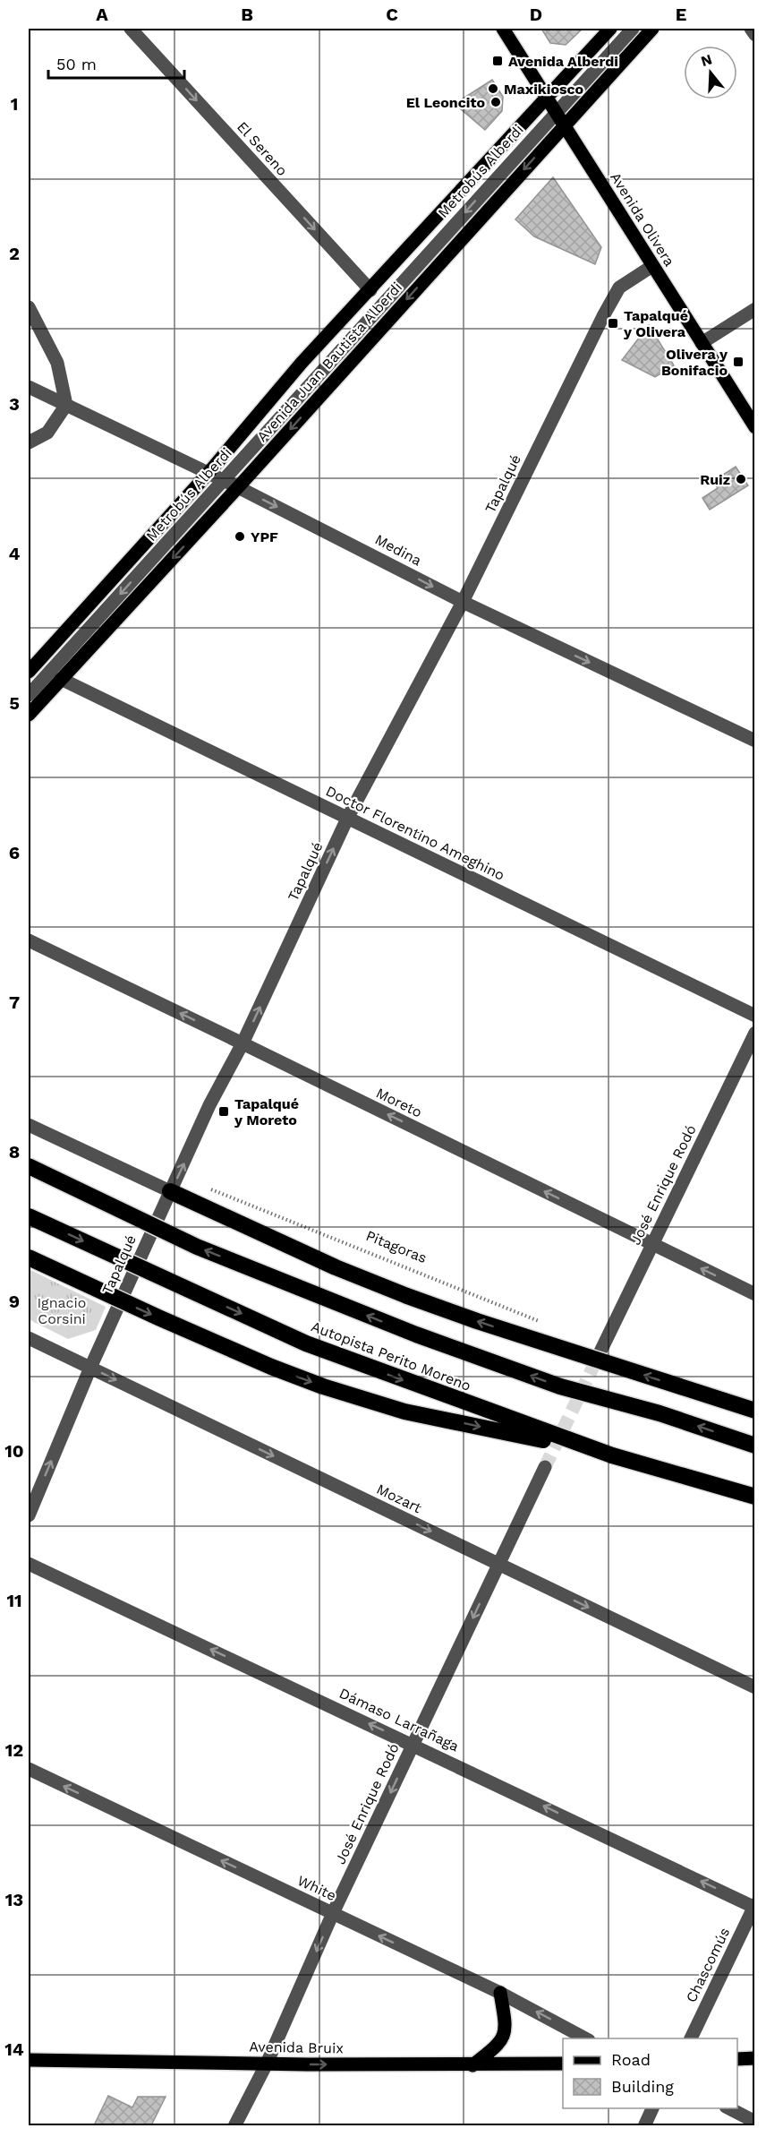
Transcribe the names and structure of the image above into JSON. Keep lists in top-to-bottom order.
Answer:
{
  "streets": {
    "highway": ["Autopista Perito Moreno"],
    "main road": ["Avenida Olivera", "Avenida Juan Bautista Alberdi", "Avenida Bruix"],
    "street": [
      "El Sereno",
      "Metrobús Alberdi",
      "Tapalqué",
      "Medina",
      "Doctor Florentino Ameghino",
      "Moreto",
      "José Enrique Rodó",
      "Mozart",
      "Dámaso Larrañaga",
      "White",
      "Chascomús"
    ],
    "path": ["Pitagoras"]
  },
  "crossings": [
    ["El Sereno", "Avenida Juan Bautista Alberdi"],
    ["Metrobús Alberdi", "Avenida Olivera"],
    ["Metrobús Alberdi", "Medina"],
    ["Avenida Olivera", "Avenida Juan Bautista Alberdi"],
    ["Avenida Olivera", "Tapalqué"],
    ["Avenida Juan Bautista Alberdi", "Medina"],
    ["Avenida Juan Bautista Alberdi", "Doctor Florentino Ameghino"],
    ["Tapalqué", "Medina"],
    ["Tapalqué", "Doctor Florentino Ameghino"],
    ["Tapalqué", "Moreto"],
    ["Tapalqué", "Mozart"],
    ["Moreto", "José Enrique Rodó"],
    ["José Enrique Rodó", "Mozart"],
    ["José Enrique Rodó", "Dámaso Larrañaga"],
    ["José Enrique Rodó", "White"],
    ["José Enrique Rodó", "Avenida Bruix"],
    ["Dámaso Larrañaga", "Chascomús"]
  ],
  "one_way": [
    "El Sereno",
    "Metrobús Alberdi",
    "Tapalqué",
    "Medina",
    "Moreto",
    "José Enrique Rodó",
    "Mozart",
    "Dámaso Larrañaga",
    "White",
    "Avenida Bruix"
  ],
  "parks": ["Ignacio Corsini"],
  "places": {
    "transit": [
      "Avenida Alberdi",
      "Tapalqué y Olivera",
      "Olivera y Bonifacio",
      "Tapalqué y Moreto"
    ],
    "other": [
      "Maxikiosco",
      "El Leoncito",
      "Ruiz",
      "YPF"
    ]
  },
  "legend": ["Road", "Building"],
  "scale_bar": "50 m",
  "north": "top",
  "grid": {
    "columns": [
      "A",
      "B",
      "C",
      "D",
      "E"
    ],
    "rows": [
      "1",
      "2",
      "3",
      "4",
      "5",
      "6",
      "7",
      "8",
      "9",
      "10",
      "11",
      "12",
      "13",
      "14"
    ]
  }
}
